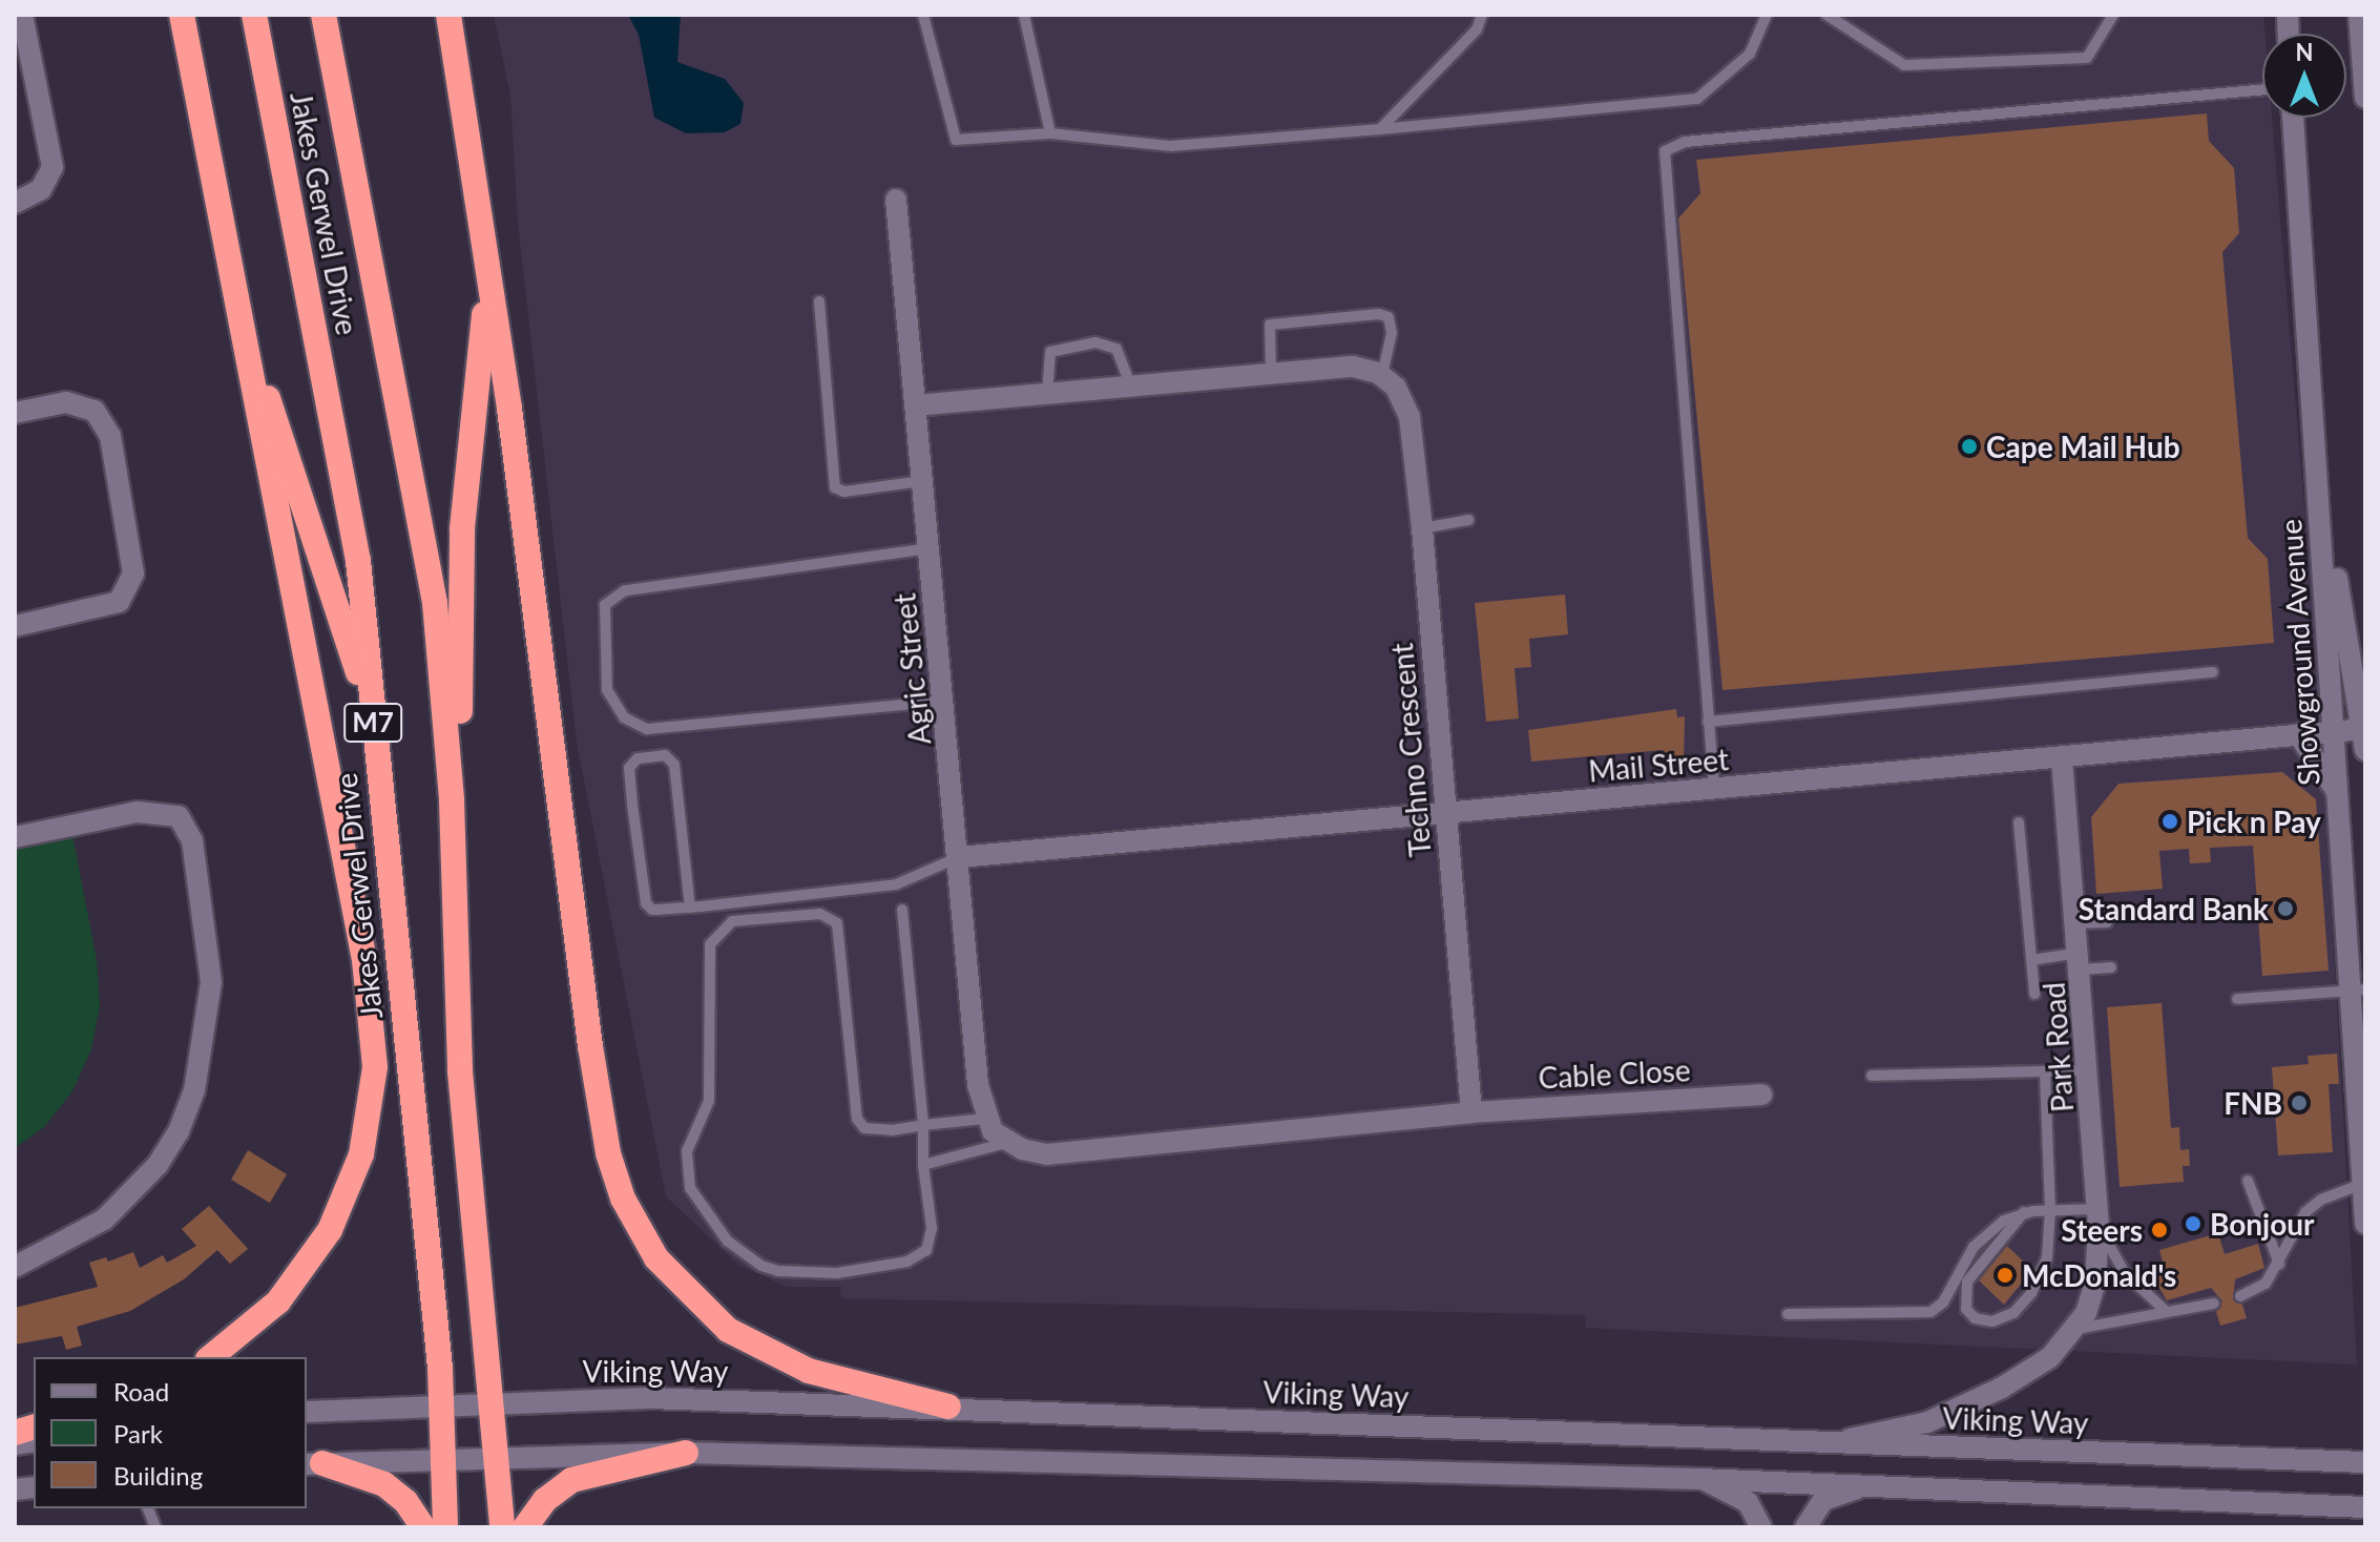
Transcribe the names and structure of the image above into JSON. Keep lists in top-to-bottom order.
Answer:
{
  "streets": {
    "highway": ["Jakes Gerwel Drive", "M7"],
    "street": [
      "Showground Avenue",
      "Agric Street",
      "Techno Crescent",
      "Mail Street",
      "Park Road",
      "Cable Close",
      "Viking Way"
    ]
  },
  "crossings": [
    ["Jakes Gerwel Drive", "Viking Way"],
    ["Showground Avenue", "Mail Street"],
    ["Agric Street", "Mail Street"],
    ["Techno Crescent", "Mail Street"],
    ["Techno Crescent", "Cable Close"],
    ["Mail Street", "Park Road"]
  ],
  "places": [
    "Cape Mail Hub",
    "Pick n Pay",
    "Standard Bank",
    "FNB",
    "Bonjour",
    "Steers",
    "McDonald's"
  ],
  "legend": ["Road", "Park", "Building"],
  "north": "top"
}
